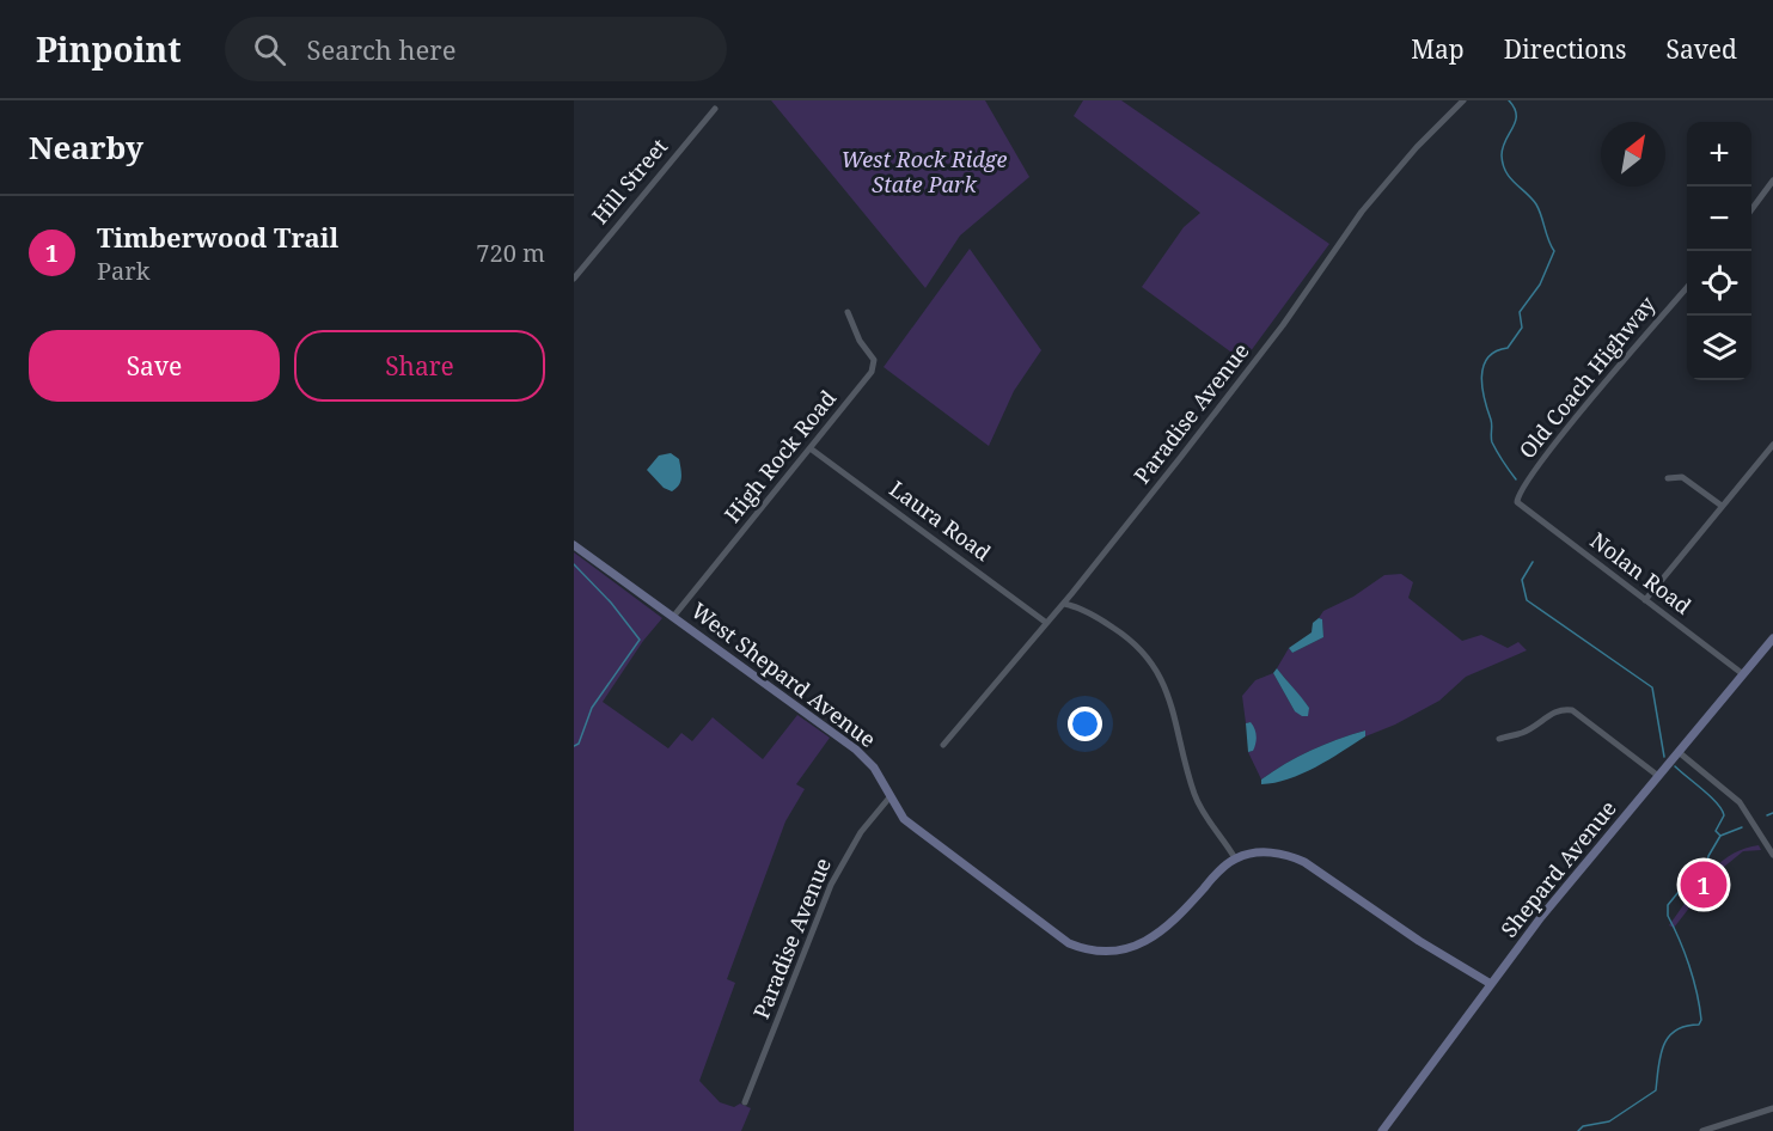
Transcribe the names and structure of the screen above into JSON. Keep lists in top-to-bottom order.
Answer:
{
  "streets": {
    "street": [
      "Hill Street",
      "Old Coach Highway",
      "Paradise Avenue",
      "High Rock Road",
      "Laura Road",
      "Nolan Road",
      "West Shepard Avenue",
      "Shepard Avenue"
    ]
  },
  "crossings": [
    ["Old Coach Highway", "Nolan Road"],
    ["Paradise Avenue", "Laura Road"],
    ["Paradise Avenue", "West Shepard Avenue"],
    ["High Rock Road", "Laura Road"],
    ["High Rock Road", "West Shepard Avenue"],
    ["Nolan Road", "Shepard Avenue"]
  ],
  "parks": ["West Rock Ridge State Park"],
  "north": "top right",
  "page": {
    "header": "Pinpoint",
    "search": "Search here",
    "nav": ["Map", "Directions", "Saved"],
    "heading": "Nearby",
    "map_buttons": ["+", "−"],
    "list": [
      {
        "mark": "1",
        "name": "Timberwood Trail",
        "note": "Park",
        "value": "720 m"
      }
    ],
    "buttons": ["Save", "Share"],
    "pins": "1"
  }
}
